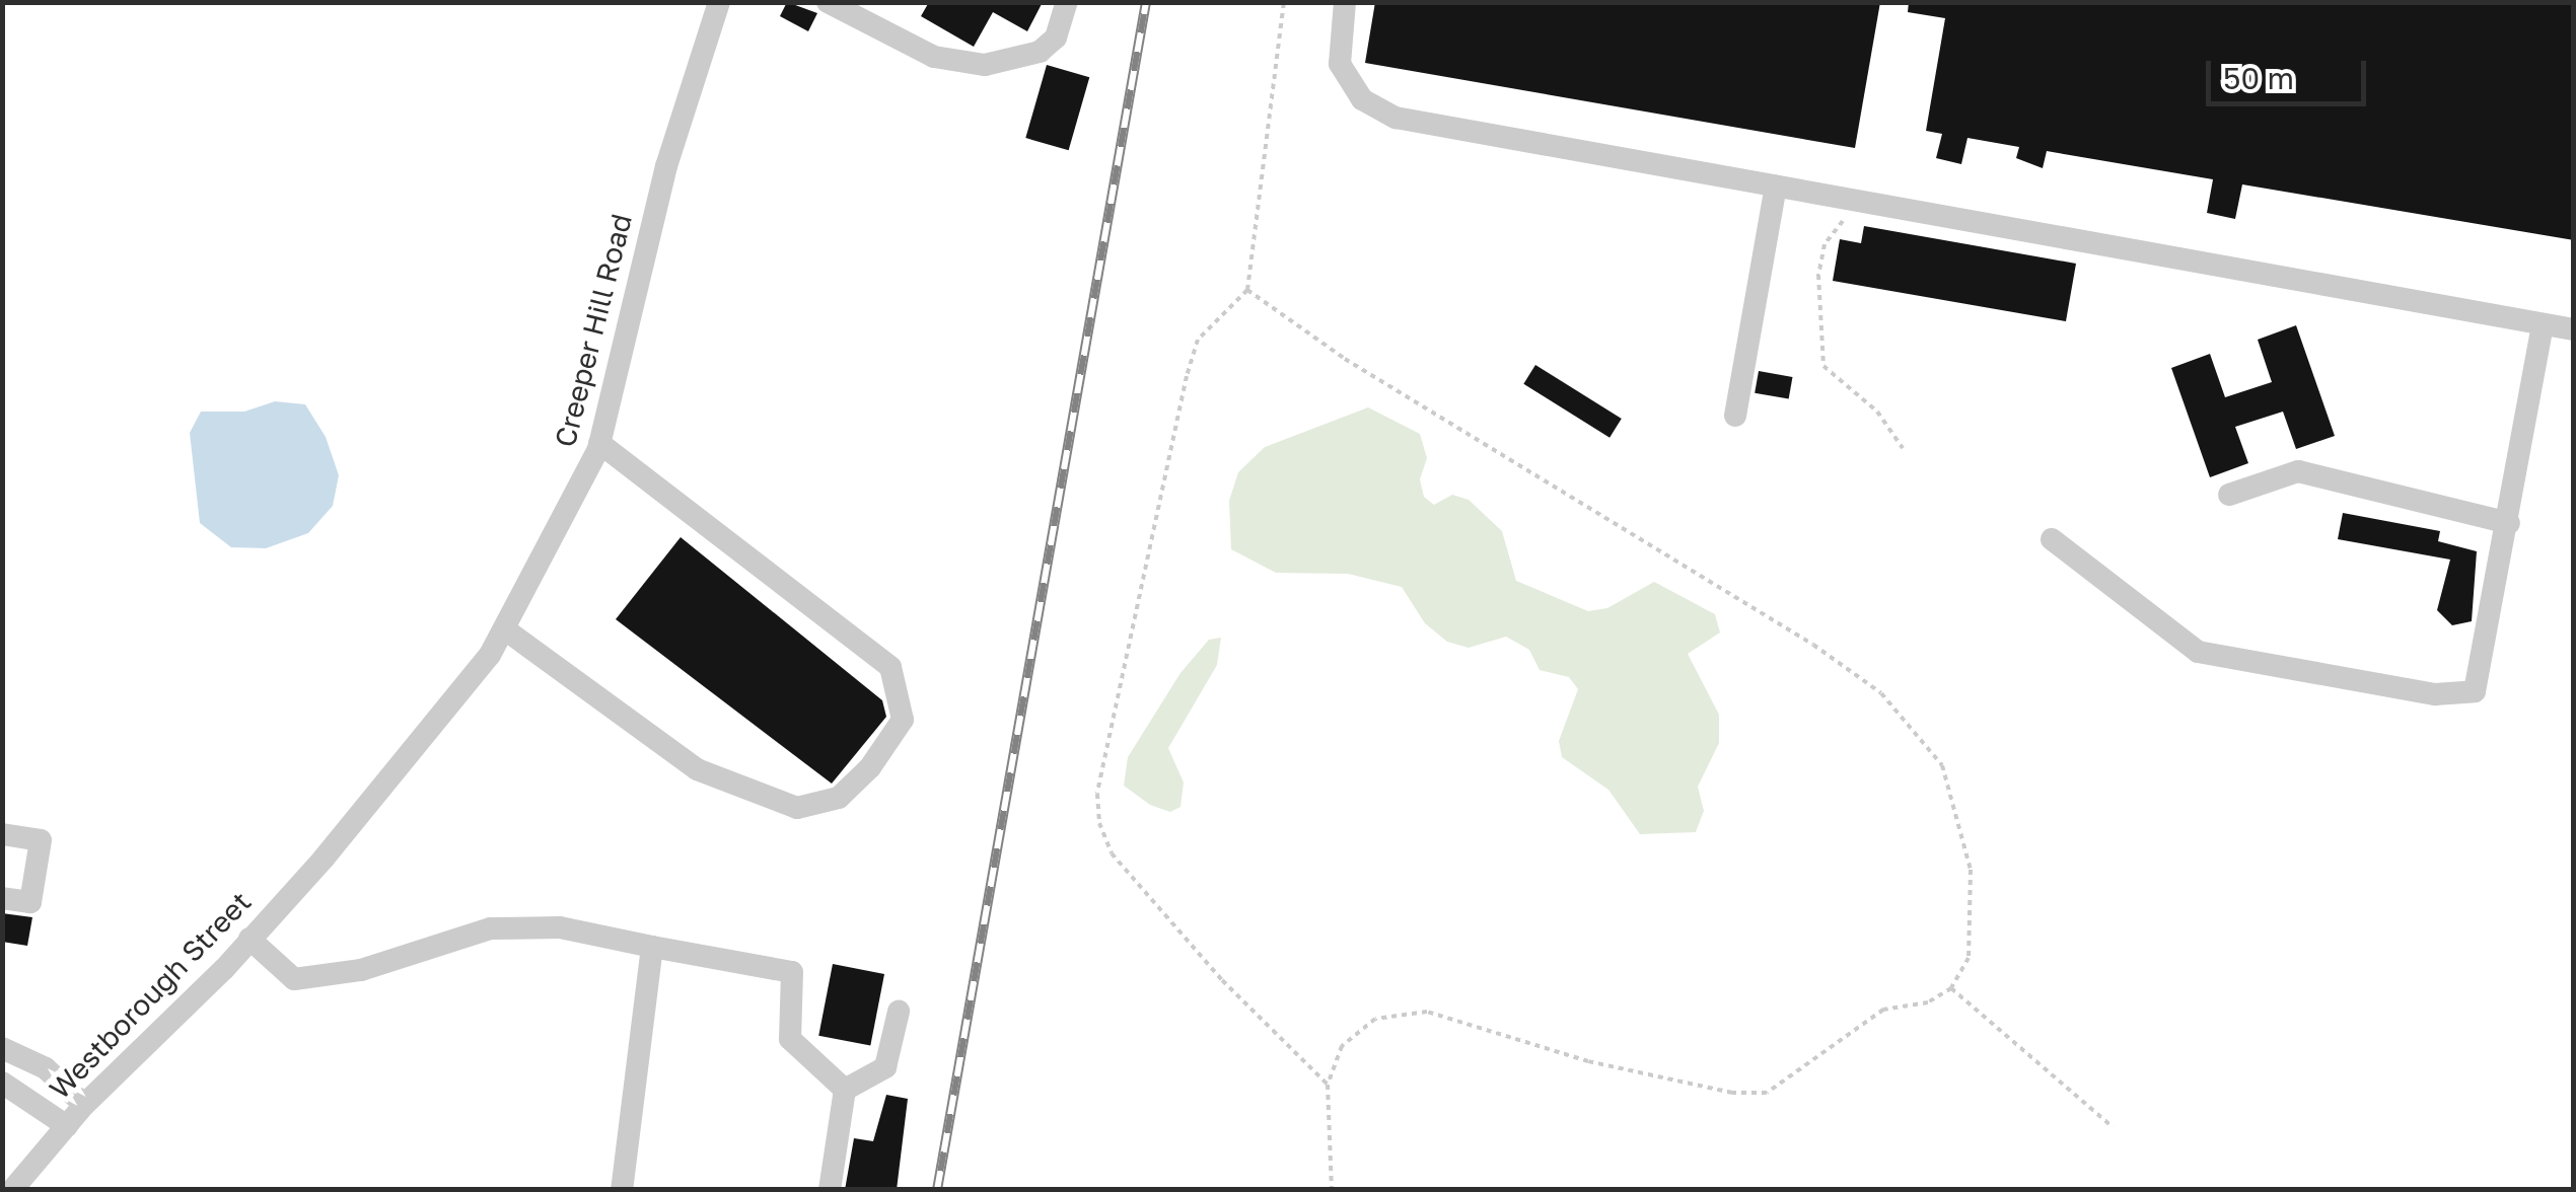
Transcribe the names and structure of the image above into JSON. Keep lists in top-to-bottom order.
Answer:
{
  "streets": {
    "street": ["Creeper Hill Road", "Westborough Street"]
  },
  "crossings": [
    ["Creeper Hill Road", "Westborough Street"]
  ],
  "scale_bar": "50 m"
}
